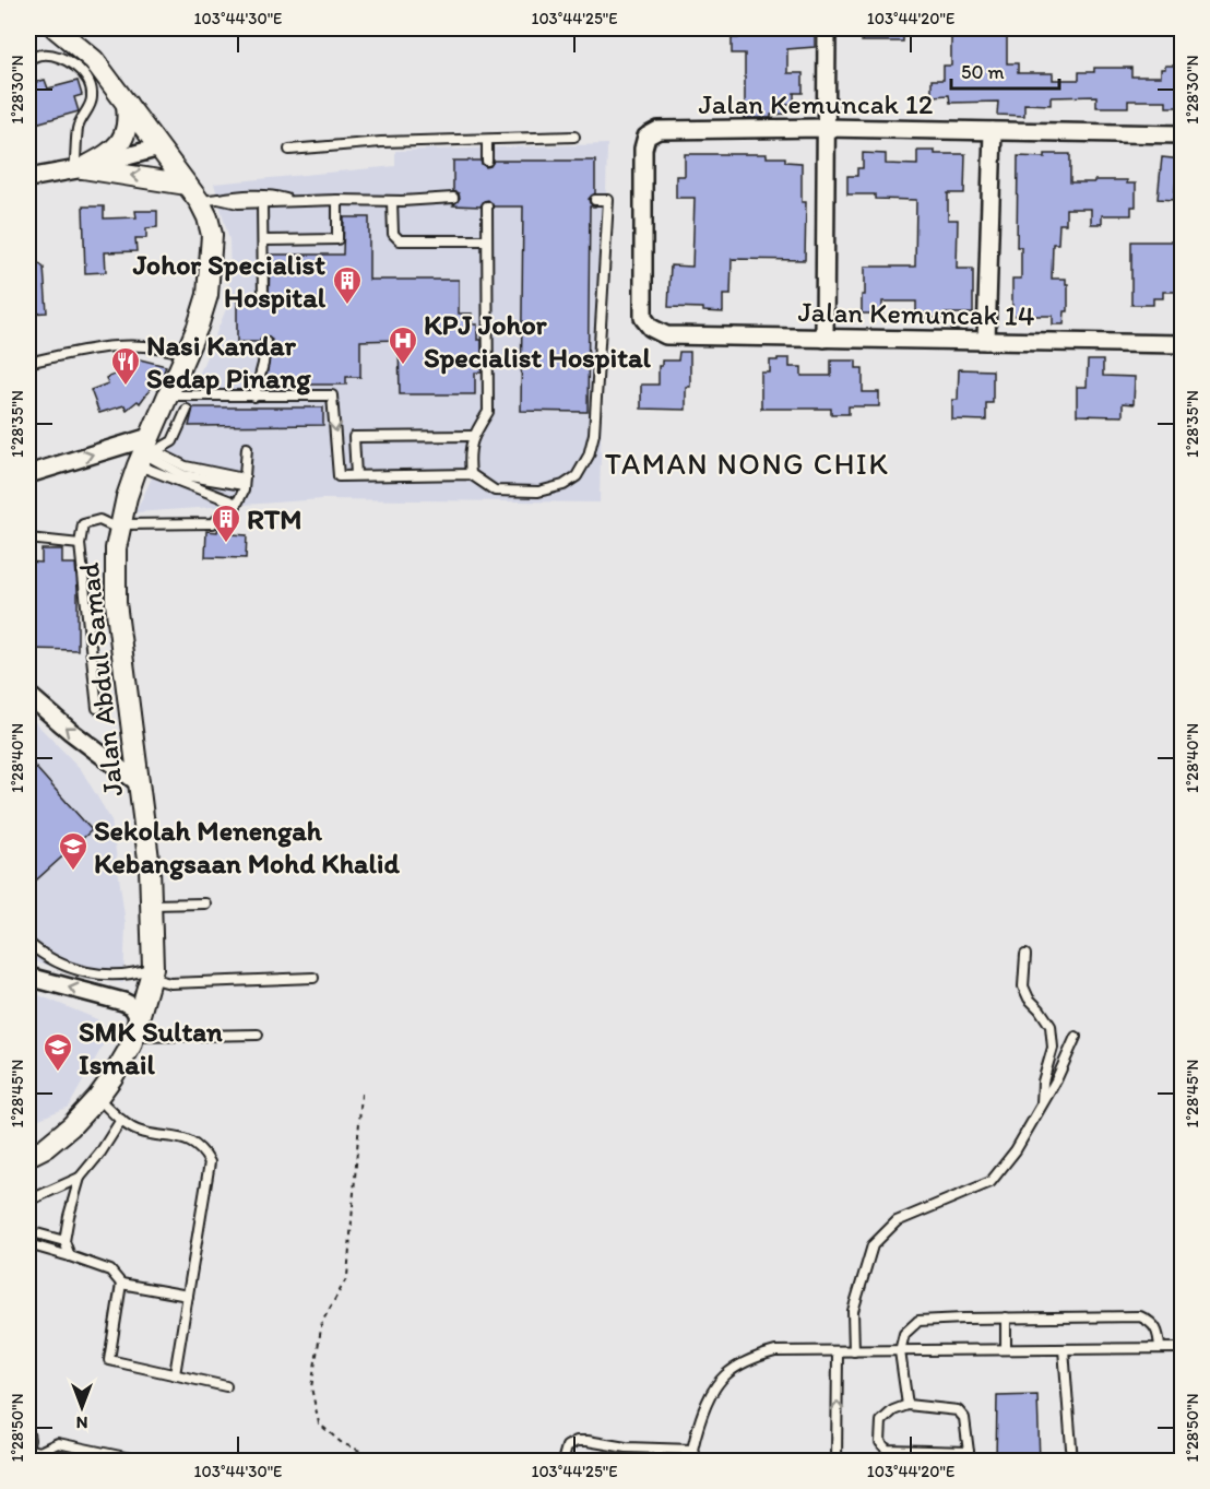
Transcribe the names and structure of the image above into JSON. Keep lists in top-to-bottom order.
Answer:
{
  "streets": {
    "street": ["Jalan Kemuncak 12", "Jalan Kemuncak 14", "Jalan Abdul Samad"]
  },
  "crossings": [
    ["Jalan Kemuncak 12", "Jalan Kemuncak 14"]
  ],
  "districts": ["TAMAN NONG CHIK"],
  "places": {
    "building": ["Johor Specialist Hospital", "RTM"],
    "hospital": ["KPJ Johor Specialist Hospital"],
    "restaurant": ["Nasi Kandar Sedap Pinang"],
    "school or university": ["Sekolah Menengah Kebangsaan Mohd Khalid", "SMK Sultan Ismail"]
  },
  "scale_bar": "50 m",
  "north": "bottom",
  "coordinates": [
    "103°44'30\"E",
    "103°44'25\"E",
    "103°44'20\"E",
    "1°28'30\"N",
    "1°28'35\"N",
    "1°28'40\"N",
    "1°28'45\"N",
    "1°28'50\"N"
  ]
}
